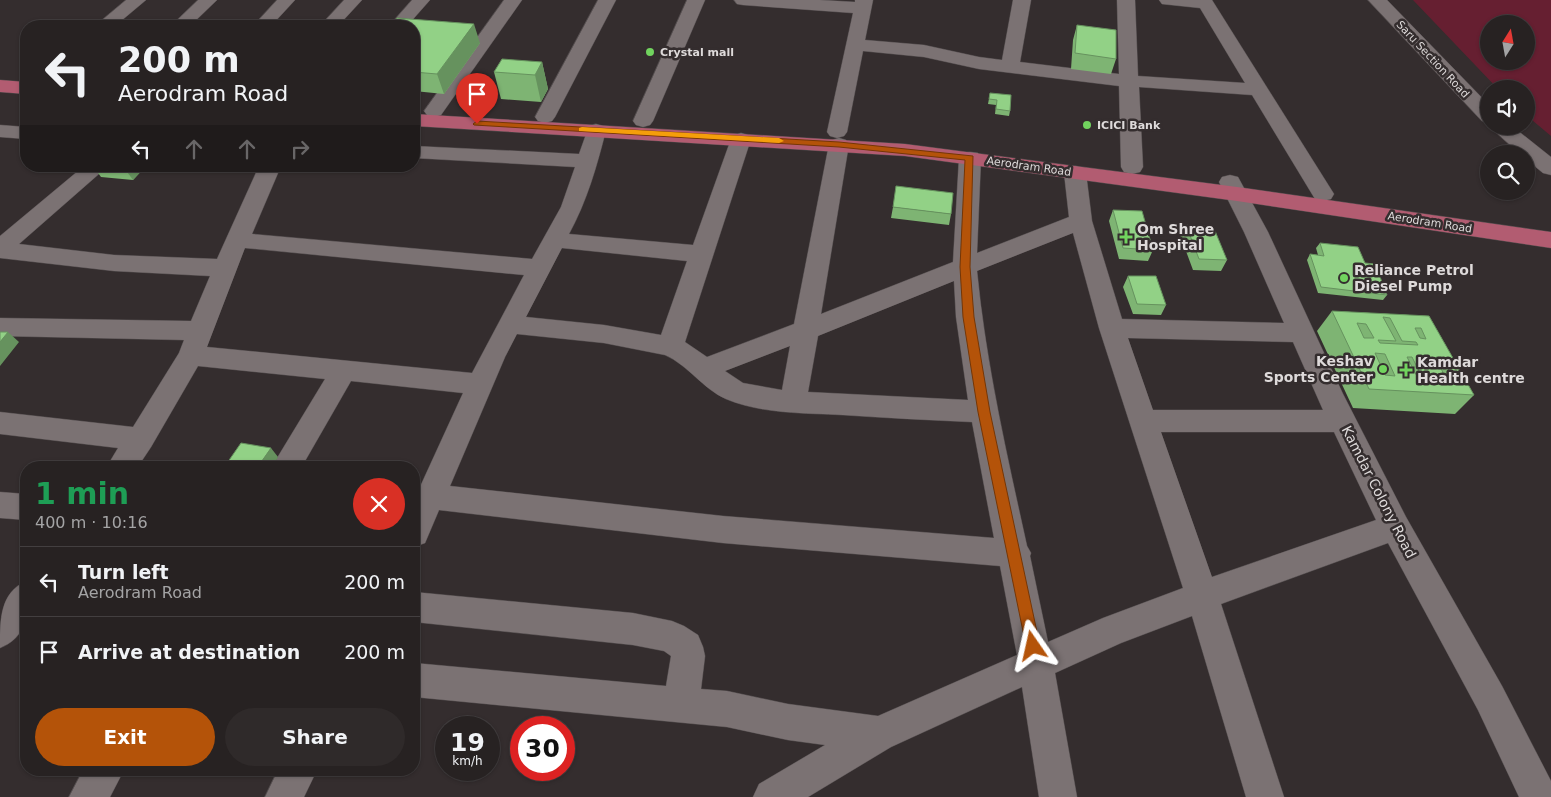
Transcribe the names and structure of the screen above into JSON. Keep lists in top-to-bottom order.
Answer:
{
  "streets": {
    "main road": ["Aerodram Road"],
    "street": ["Saru Section Road", "Kamdar Colony Road"]
  },
  "crossings": [
    ["Aerodram Road", "Kamdar Colony Road"]
  ],
  "places": {
    "other": [
      "Crystal mall",
      "ICICI Bank",
      "Reliance Petrol Diesel Pump",
      "Keshav Sports Center"
    ],
    "health": ["Om Shree Hospital", "Kamdar Health centre"]
  },
  "north": "top",
  "page": {
    "turn": ["200 m", "Aerodram Road"],
    "heading": ["1 min", "400 m · 10:16"],
    "list": [
      {
        "name": "Turn left",
        "note": "Aerodram Road",
        "value": "200 m"
      },
      {
        "name": "Arrive at destination",
        "value": "200 m"
      }
    ],
    "buttons": ["Exit", "Share"],
    "speed": "19 km/h",
    "limit": "30"
  }
}
